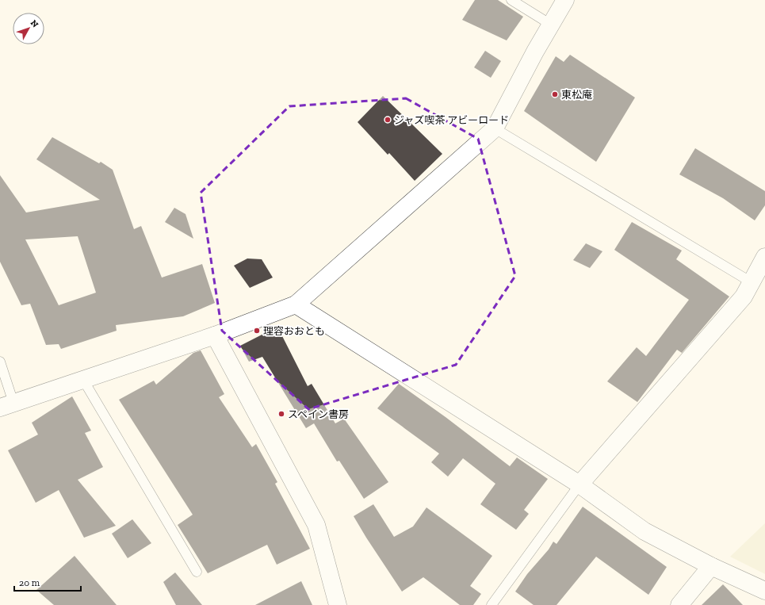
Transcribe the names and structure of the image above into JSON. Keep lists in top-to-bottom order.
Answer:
{
  "places": [
    "東松庵",
    "ジャズ喫茶 アビーロード",
    "理容おおとも",
    "スペイン書房"
  ],
  "scale_bar": "20 m",
  "north": "top right"
}
